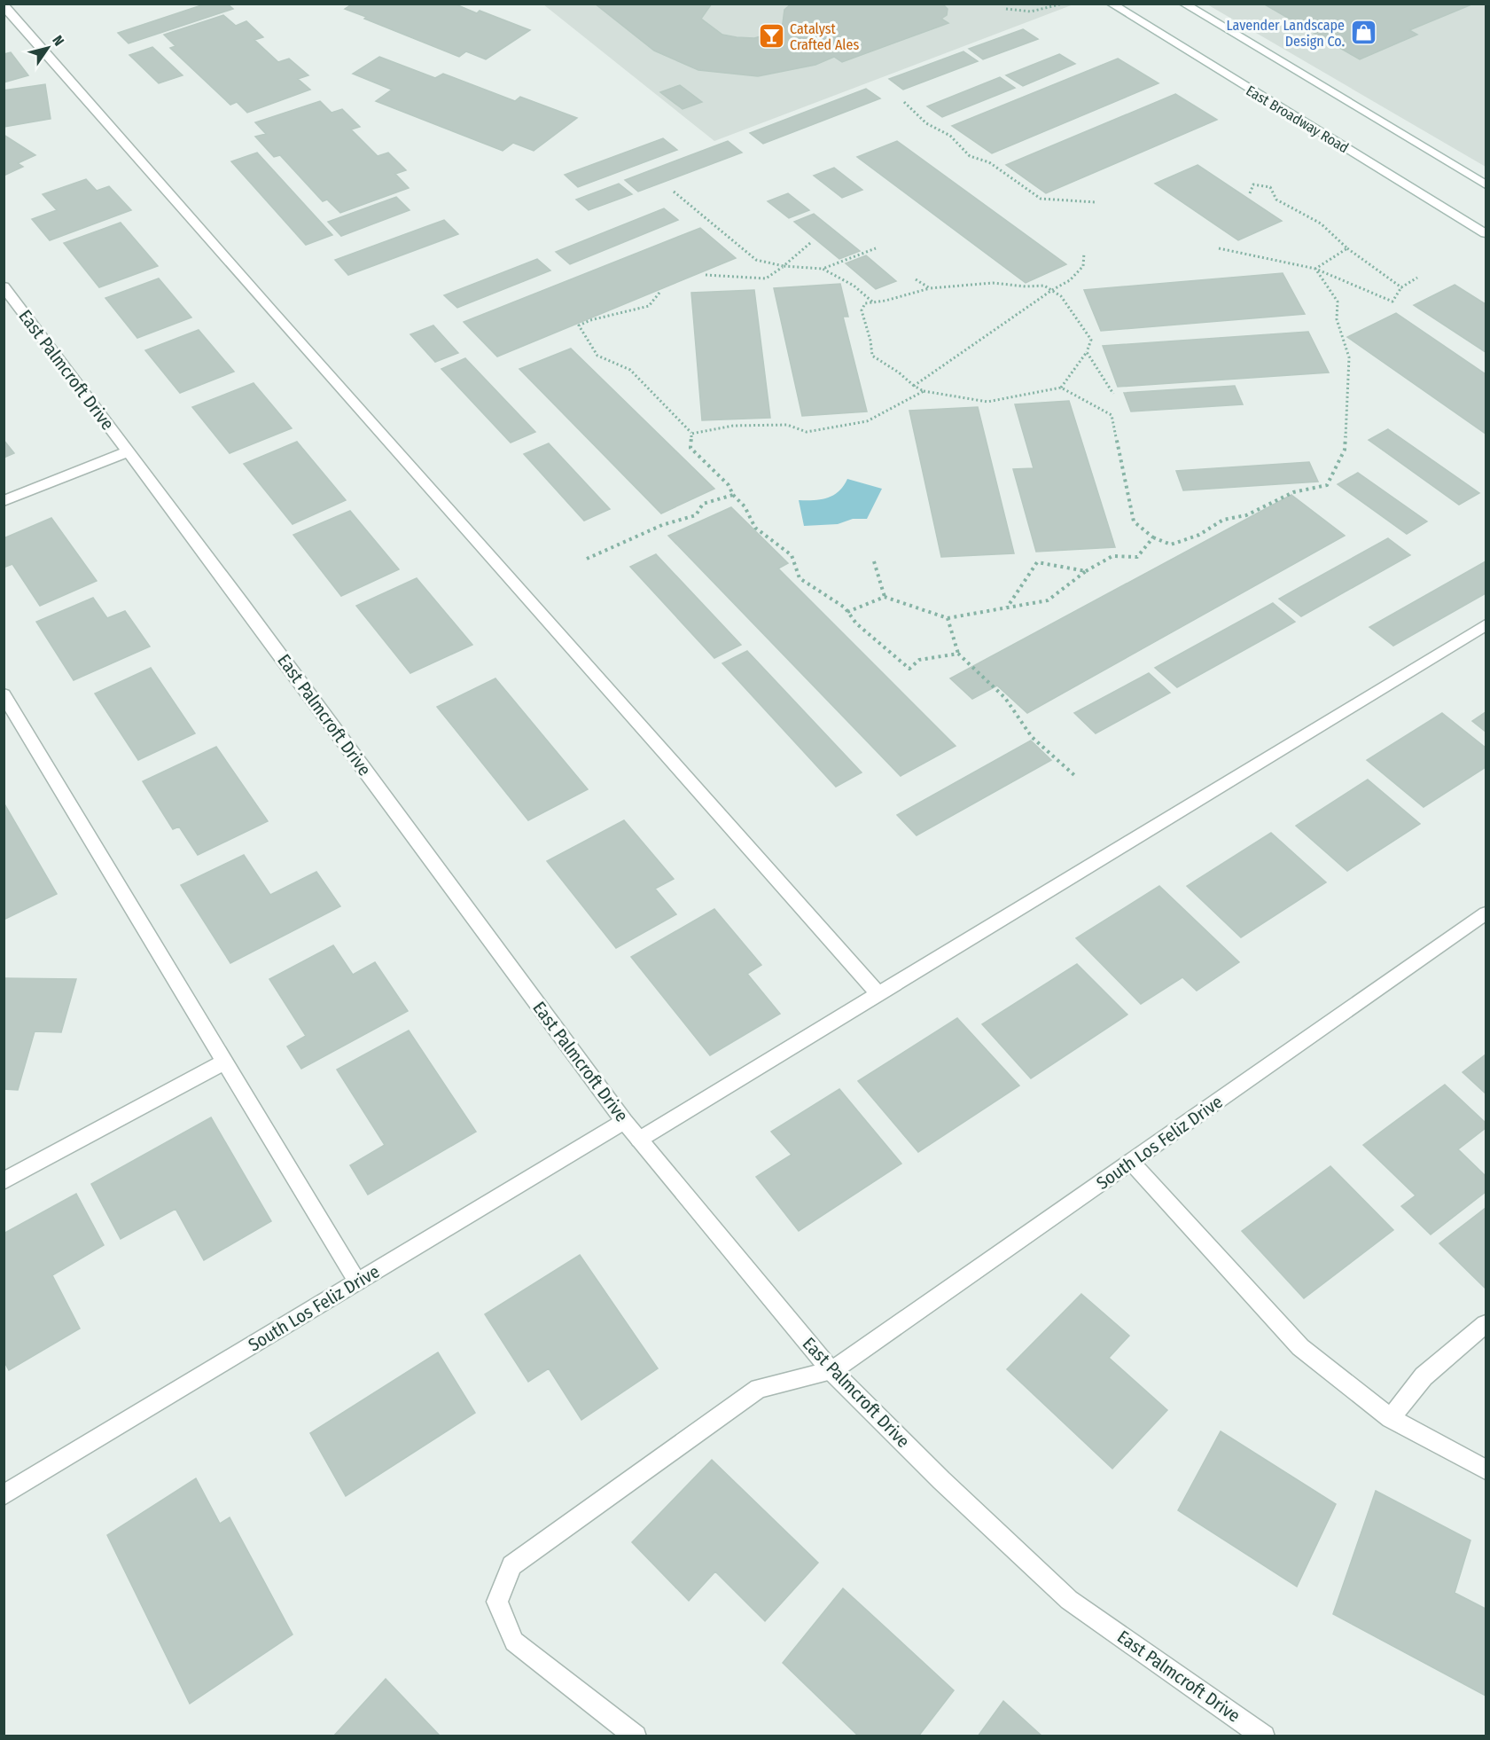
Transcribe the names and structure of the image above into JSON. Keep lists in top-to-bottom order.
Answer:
{
  "streets": {
    "street": ["East Broadway Road", "East Palmcroft Drive", "South Los Feliz Drive"]
  },
  "crossings": [
    ["East Palmcroft Drive", "South Los Feliz Drive"]
  ],
  "places": {
    "shop": ["Lavender Landscape Design Co."],
    "bar": ["Catalyst Crafted Ales"]
  },
  "north": "top right"
}
